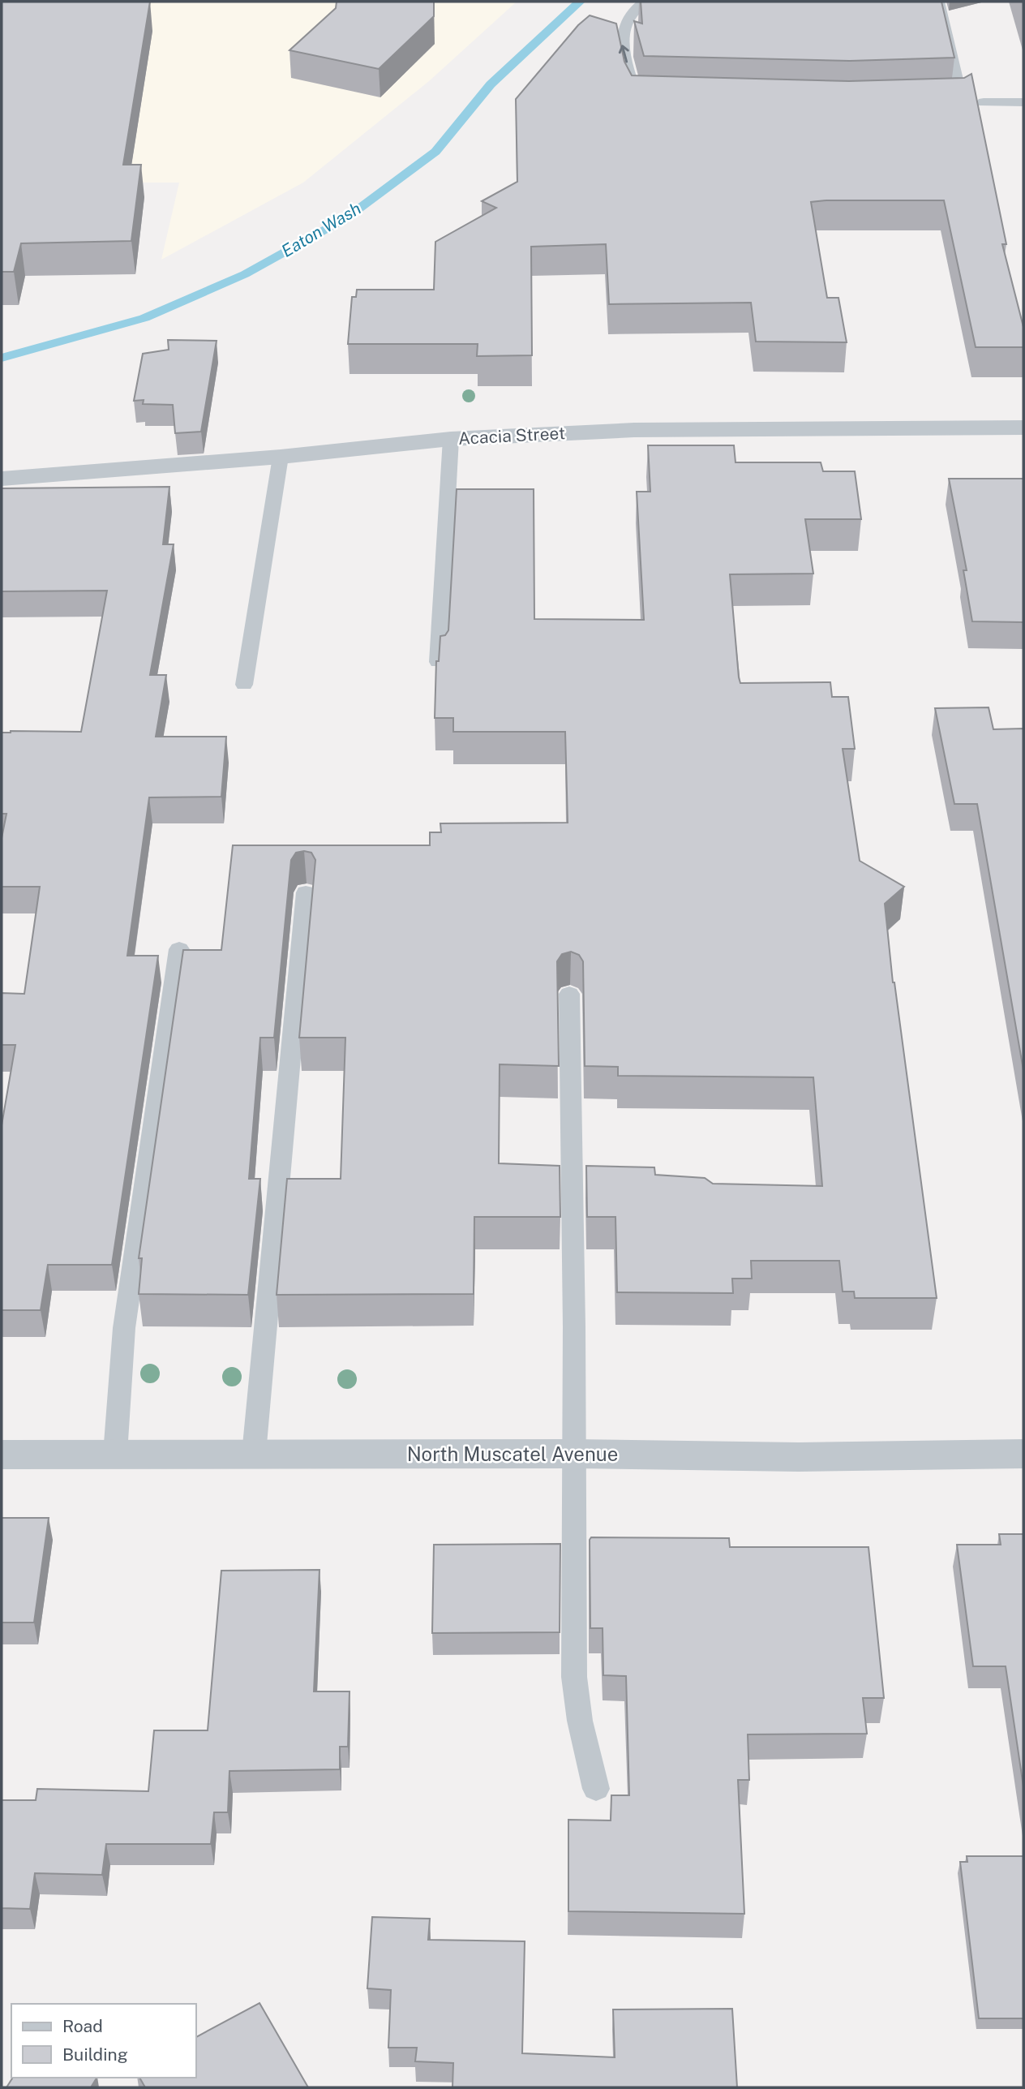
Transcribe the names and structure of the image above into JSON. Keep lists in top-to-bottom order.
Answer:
{
  "streets": {
    "street": ["Acacia Street", "North Muscatel Avenue"]
  },
  "water": ["Eaton Wash"],
  "legend": ["Road", "Building"]
}
